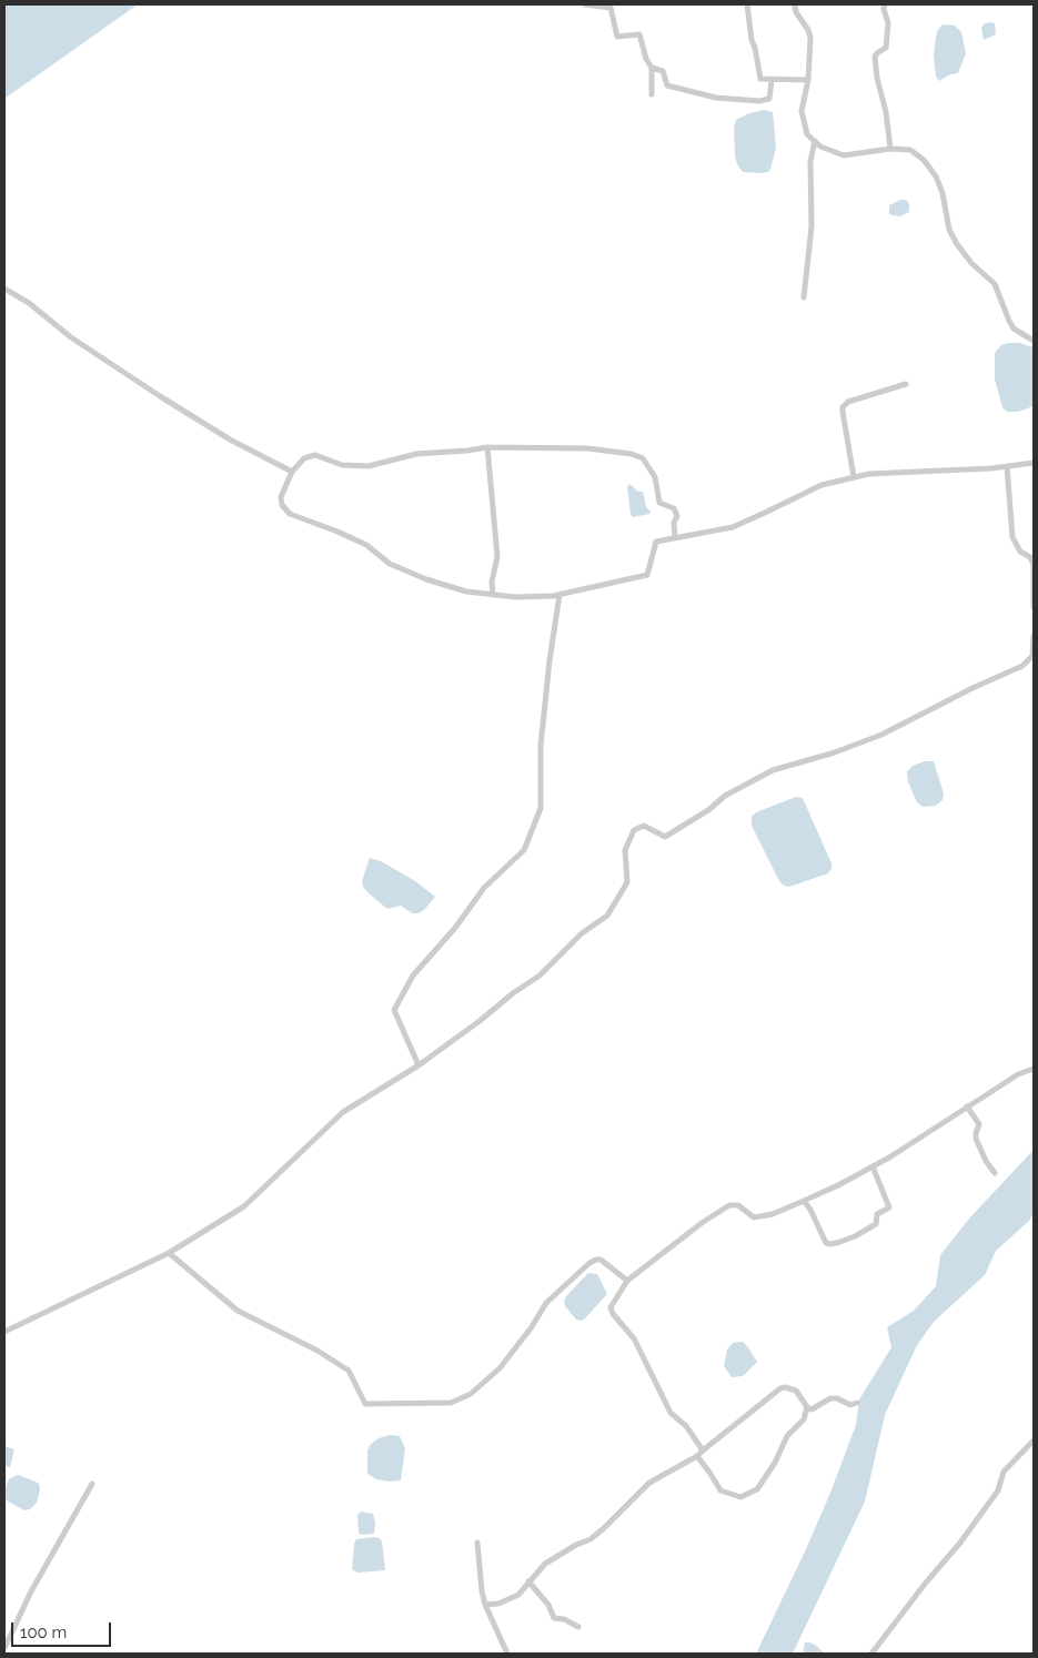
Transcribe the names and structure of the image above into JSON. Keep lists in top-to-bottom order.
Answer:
{
  "scale_bar": "100 m"
}
